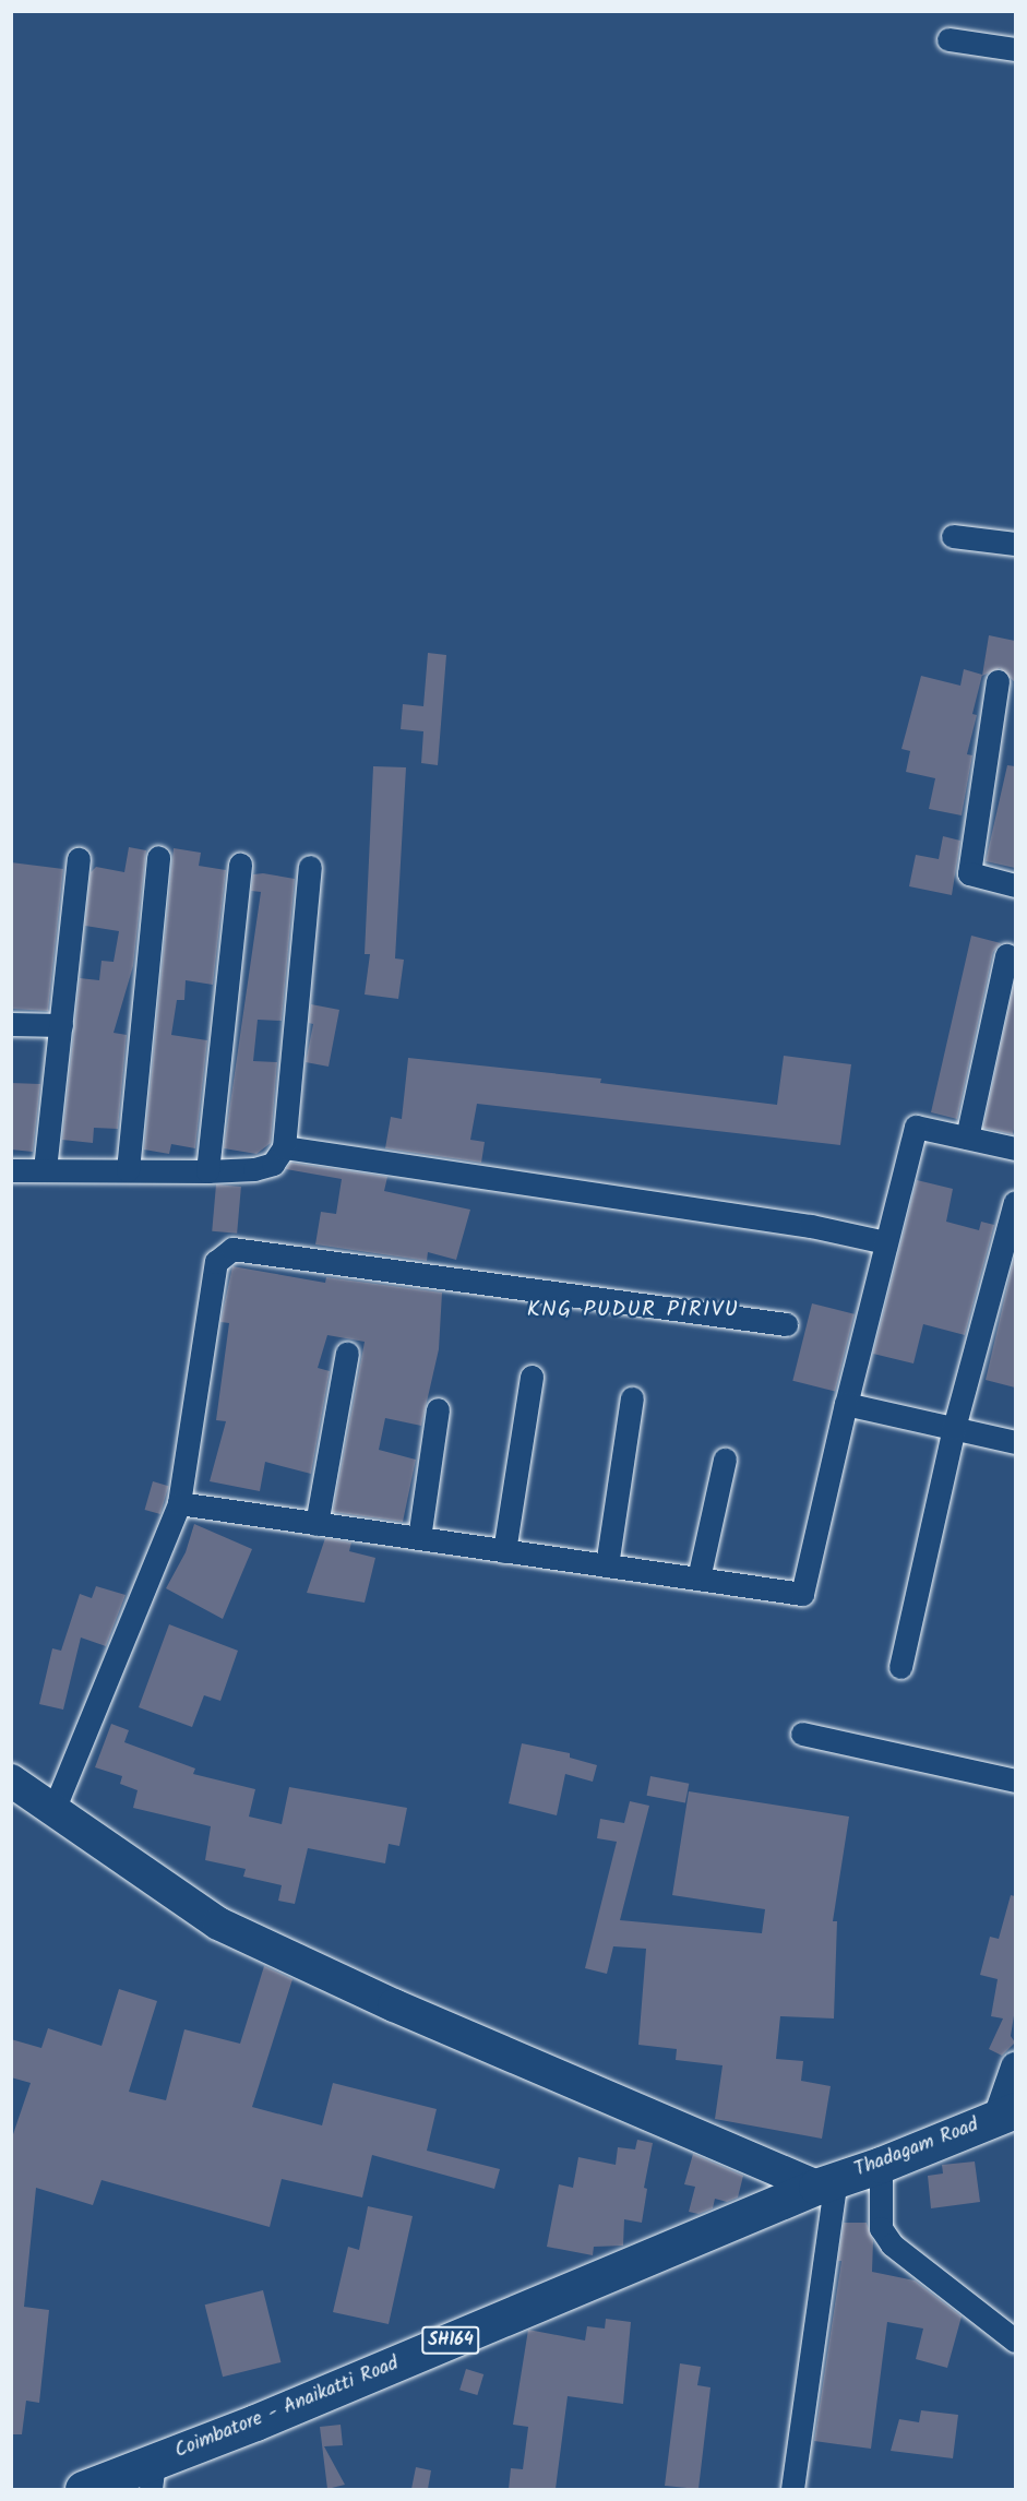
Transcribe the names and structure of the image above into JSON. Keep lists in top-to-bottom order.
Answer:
{
  "streets": {
    "main road": ["Thadagam Road", "SH164", "Coimbatore - Anaikatti Road"]
  },
  "crossings": [
    ["Thadagam Road", "Coimbatore - Anaikatti Road"]
  ],
  "districts": ["KNG PUDUR PIRIVU"]
}
